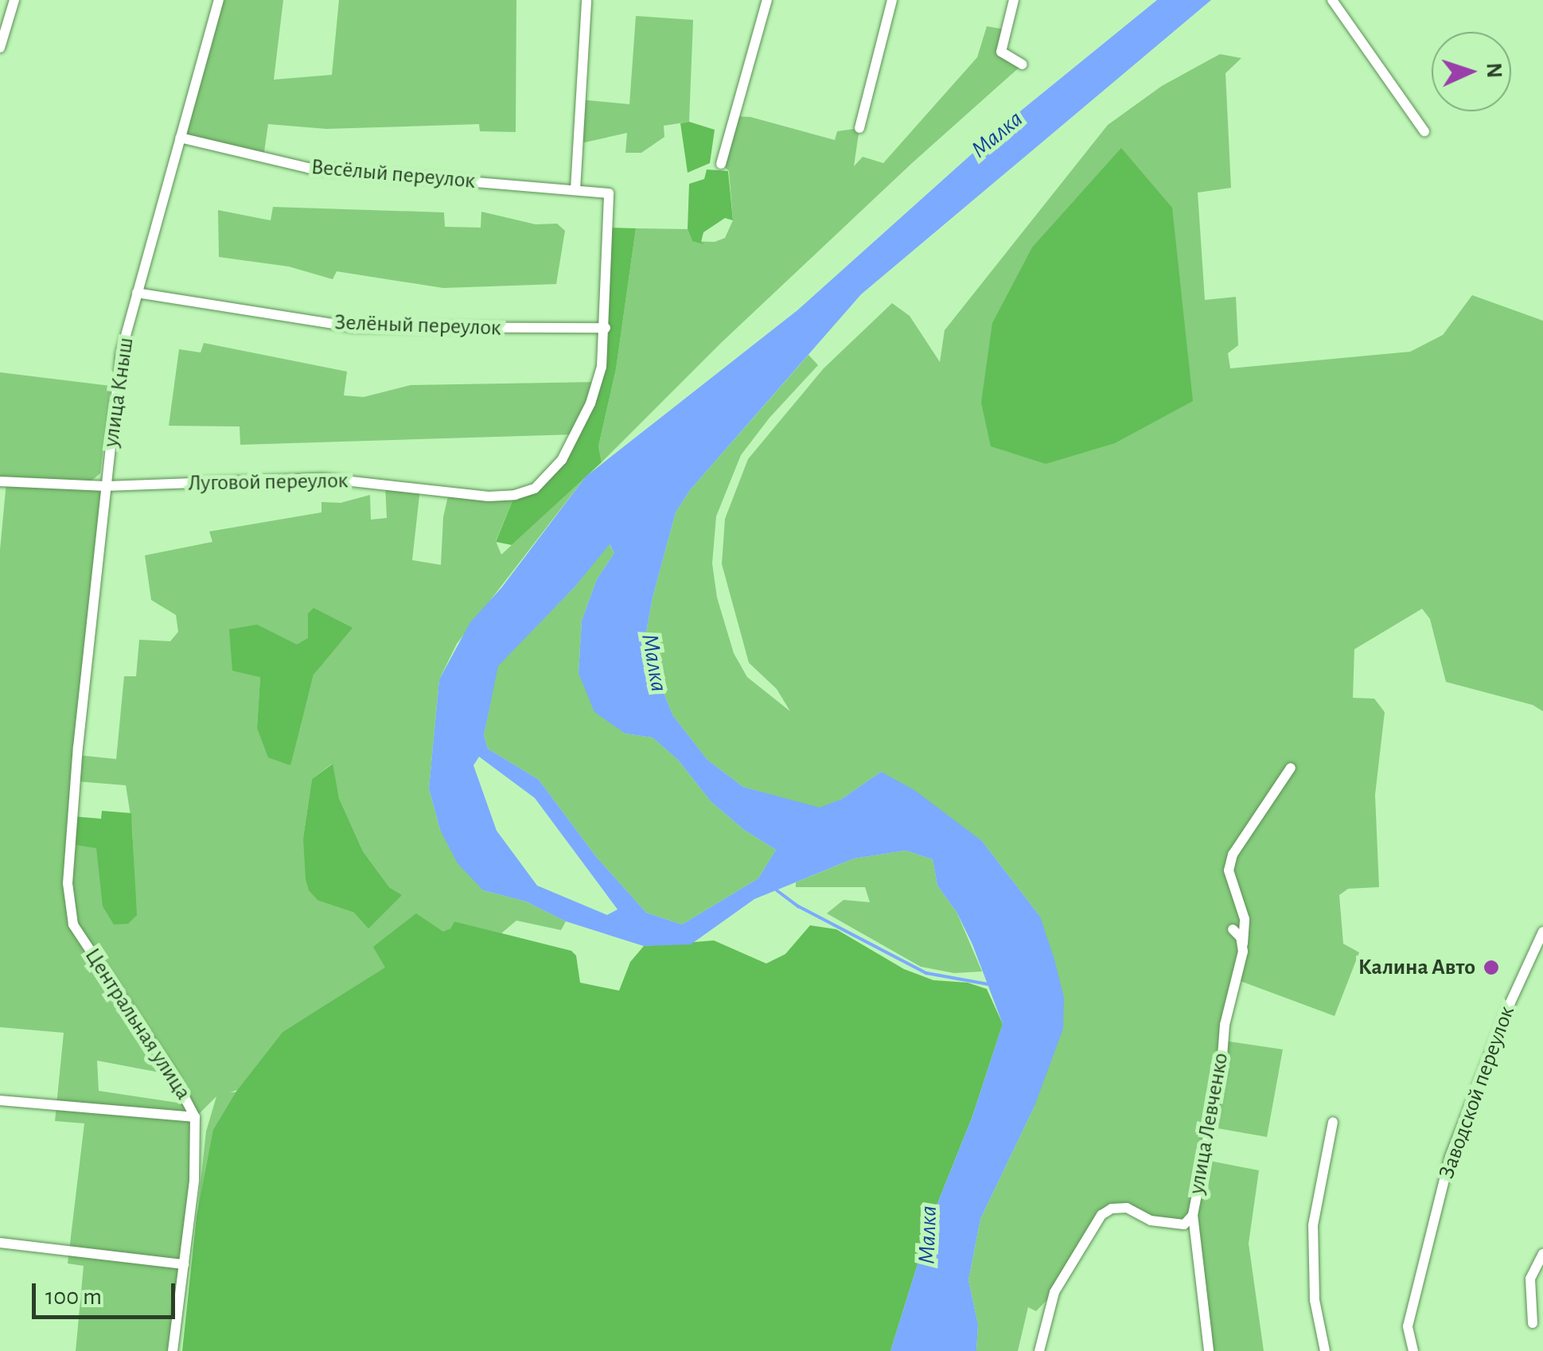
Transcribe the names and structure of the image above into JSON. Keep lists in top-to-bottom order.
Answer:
{
  "streets": {
    "street": [
      "Весёлый переулок",
      "Зелёный переулок",
      "улица Кныш",
      "Луговой переулок",
      "Центральная улица",
      "Заводской переулок",
      "улица Левченко"
    ]
  },
  "crossings": [
    ["Весёлый переулок", "Зелёный переулок"],
    ["Весёлый переулок", "улица Кныш"],
    ["Весёлый переулок", "Луговой переулок"],
    ["Зелёный переулок", "улица Кныш"],
    ["Зелёный переулок", "Луговой переулок"],
    ["улица Кныш", "Луговой переулок"],
    ["улица Кныш", "Центральная улица"]
  ],
  "water": ["Малка"],
  "places": ["Калина Авто"],
  "scale_bar": "100 m",
  "north": "right"
}
